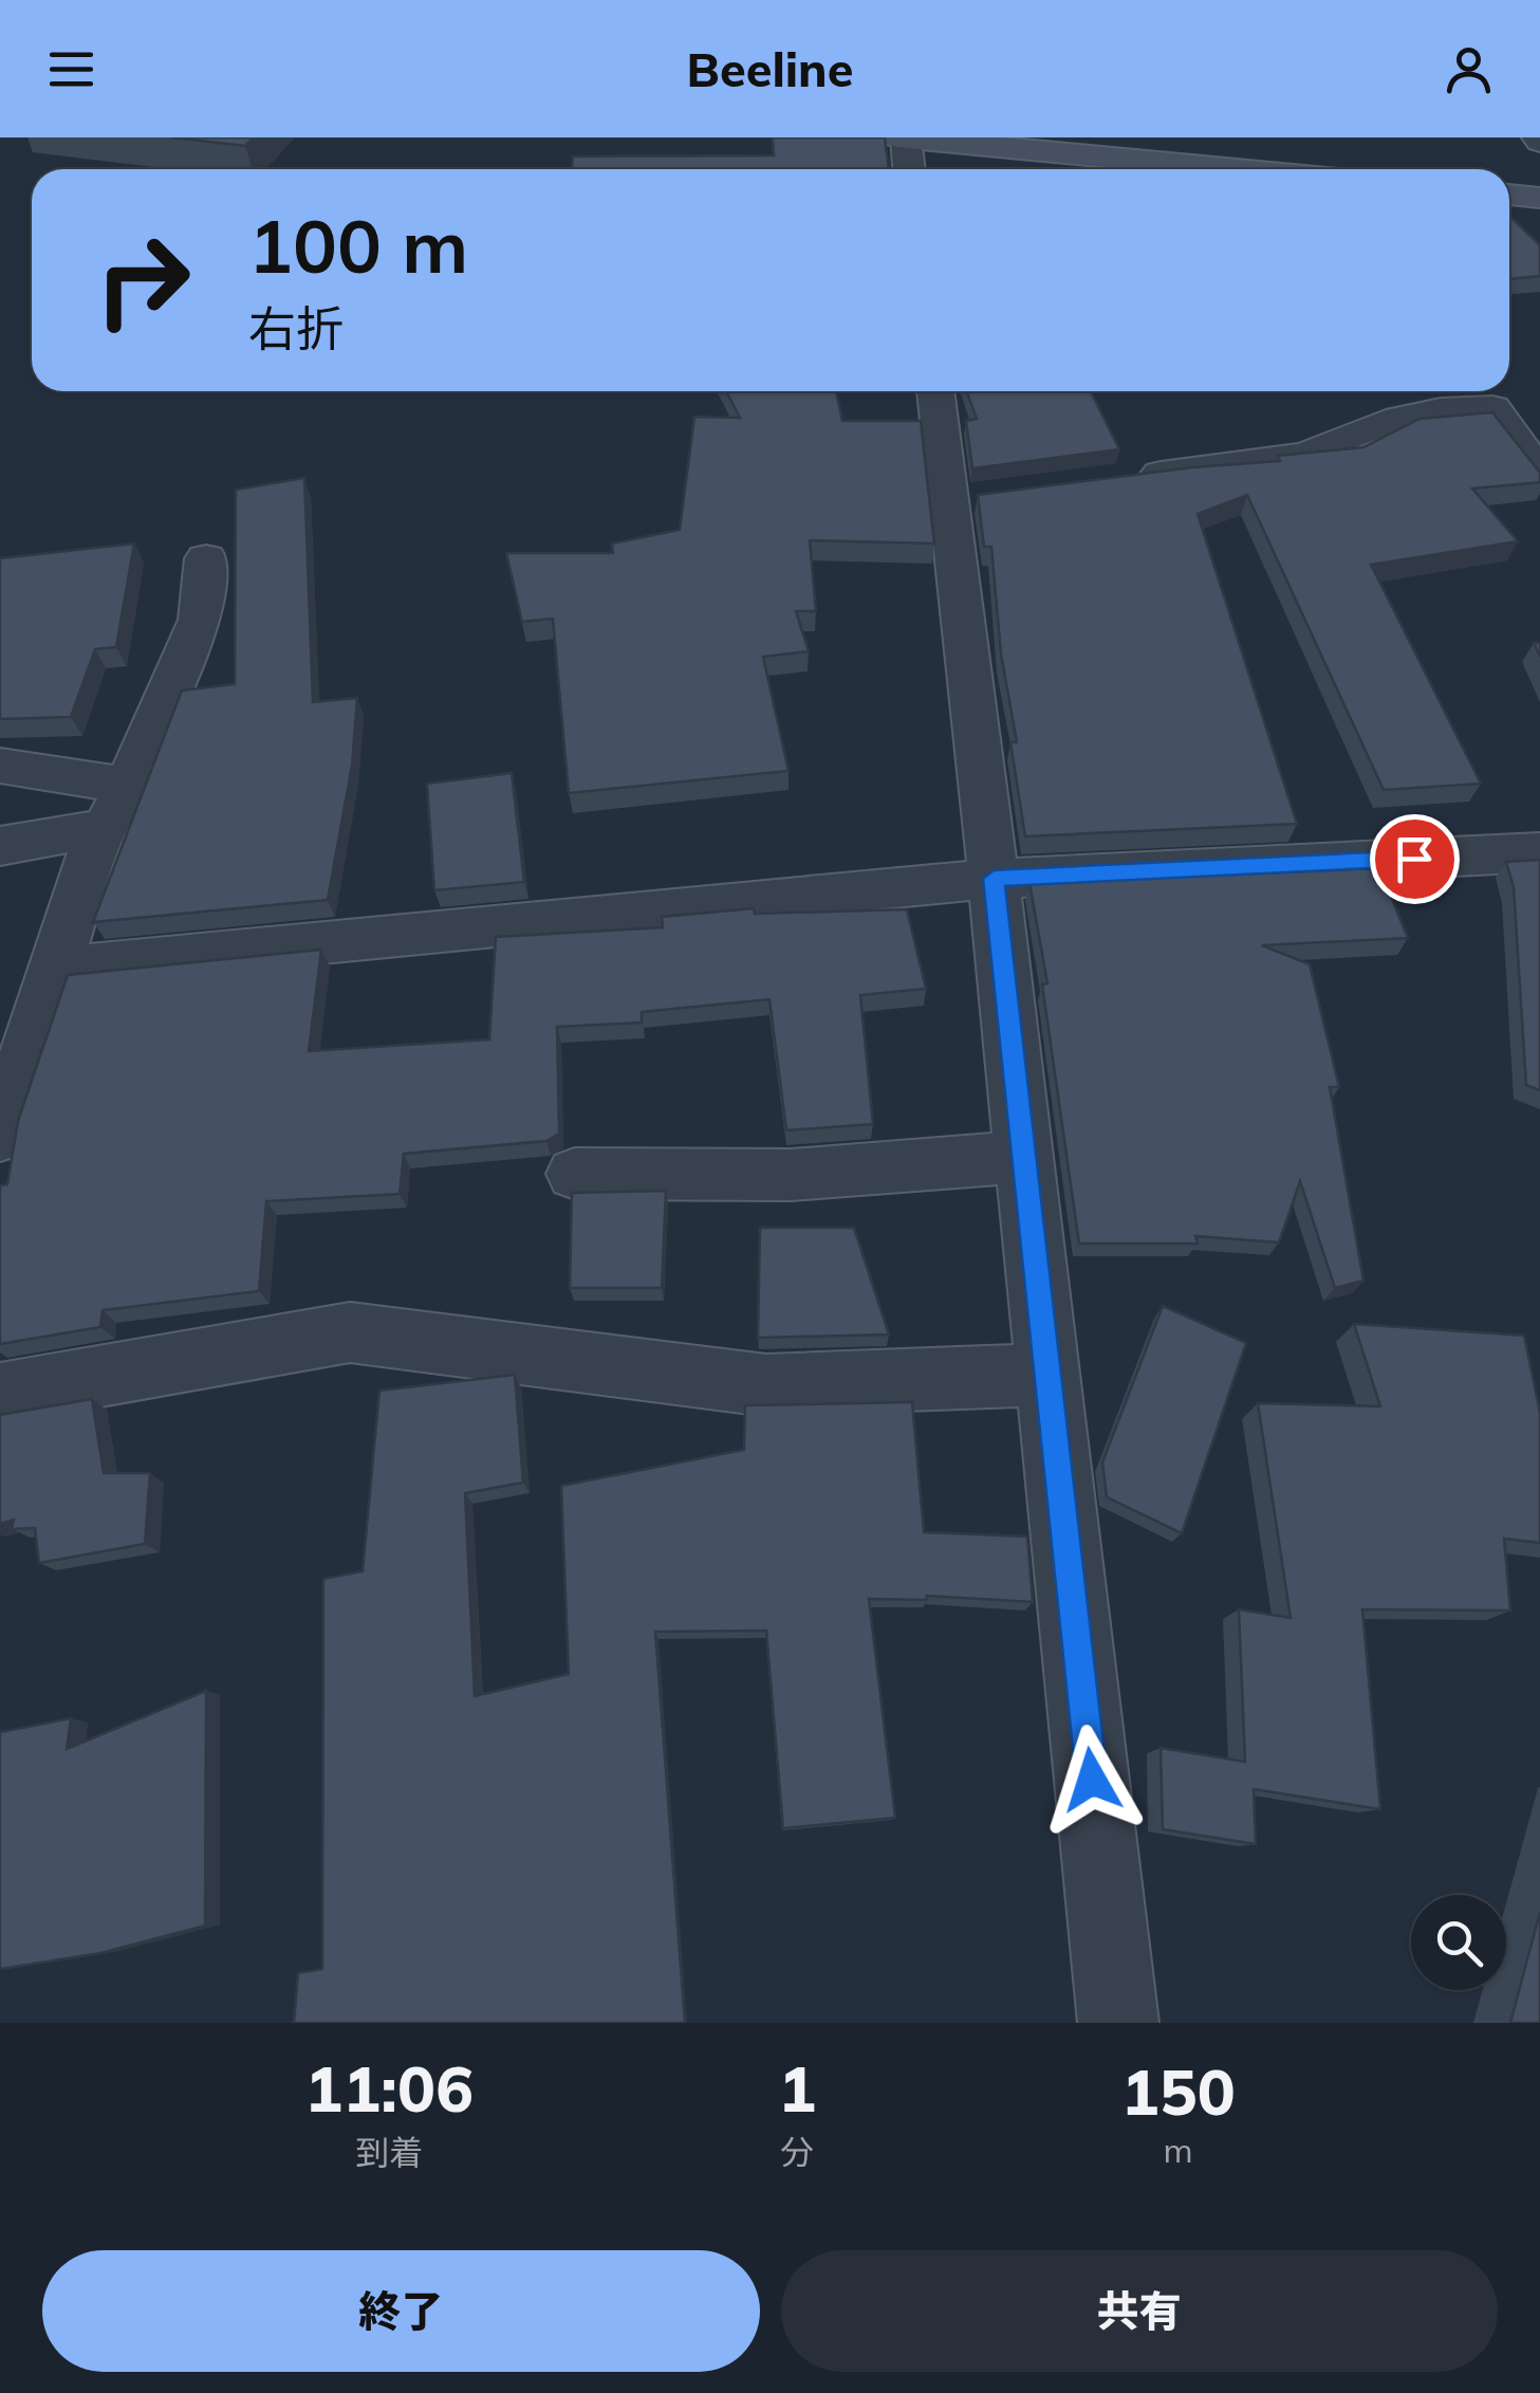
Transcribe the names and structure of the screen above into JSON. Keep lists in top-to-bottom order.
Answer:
{
  "page": {
    "header": "Beeline",
    "turn": ["100 m", "右折"],
    "eta": [
      "11:06",
      "到着",
      "1",
      "分",
      "150",
      "m"
    ],
    "buttons": ["終了", "共有"]
  }
}
